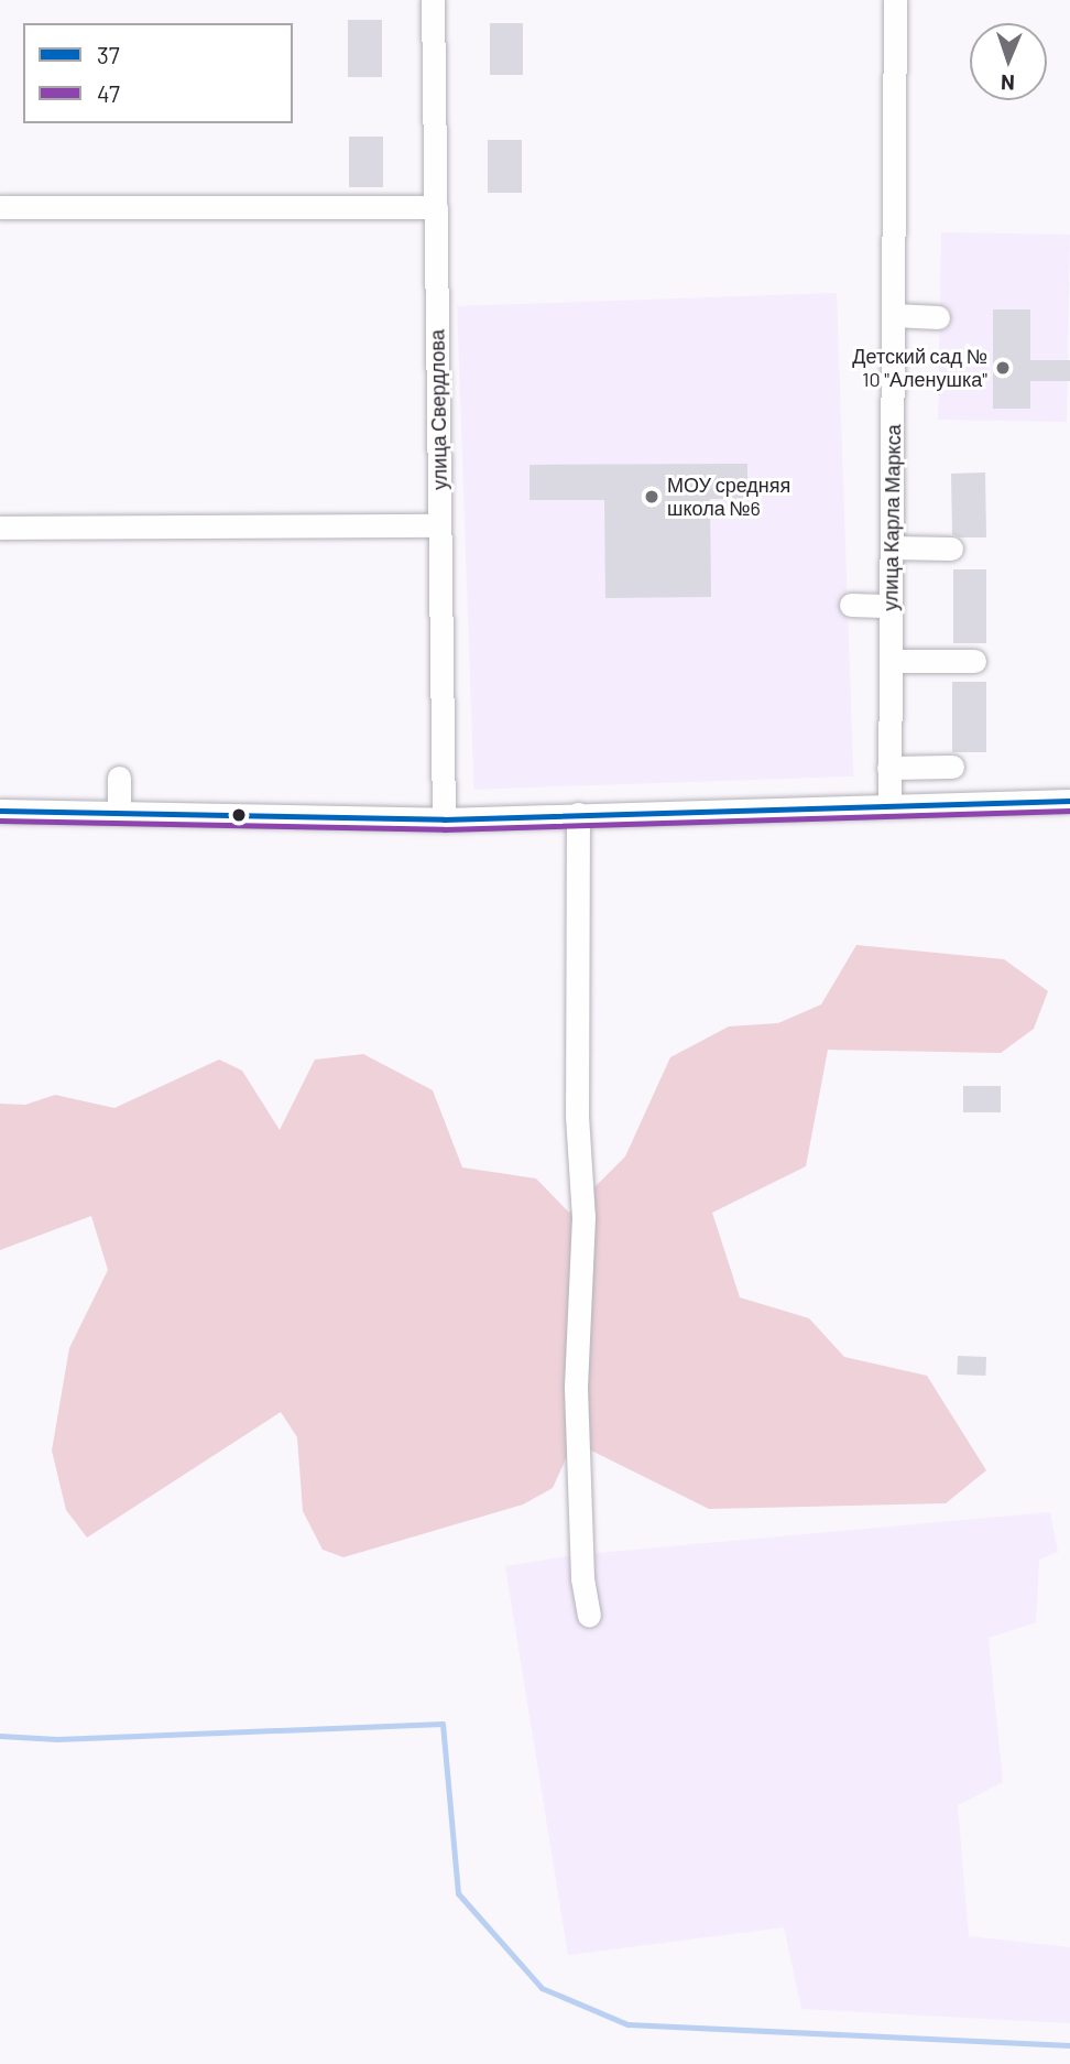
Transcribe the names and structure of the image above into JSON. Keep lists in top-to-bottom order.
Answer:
{
  "streets": {
    "street": ["улица Свердлова", "улица Карла Маркса"]
  },
  "places": ["Детский сад № 10 \"Аленушка\"", "МОУ средняя школа №6"],
  "lines": ["transit line 37", "transit line 47"],
  "legend": ["37", "47"],
  "north": "bottom"
}
